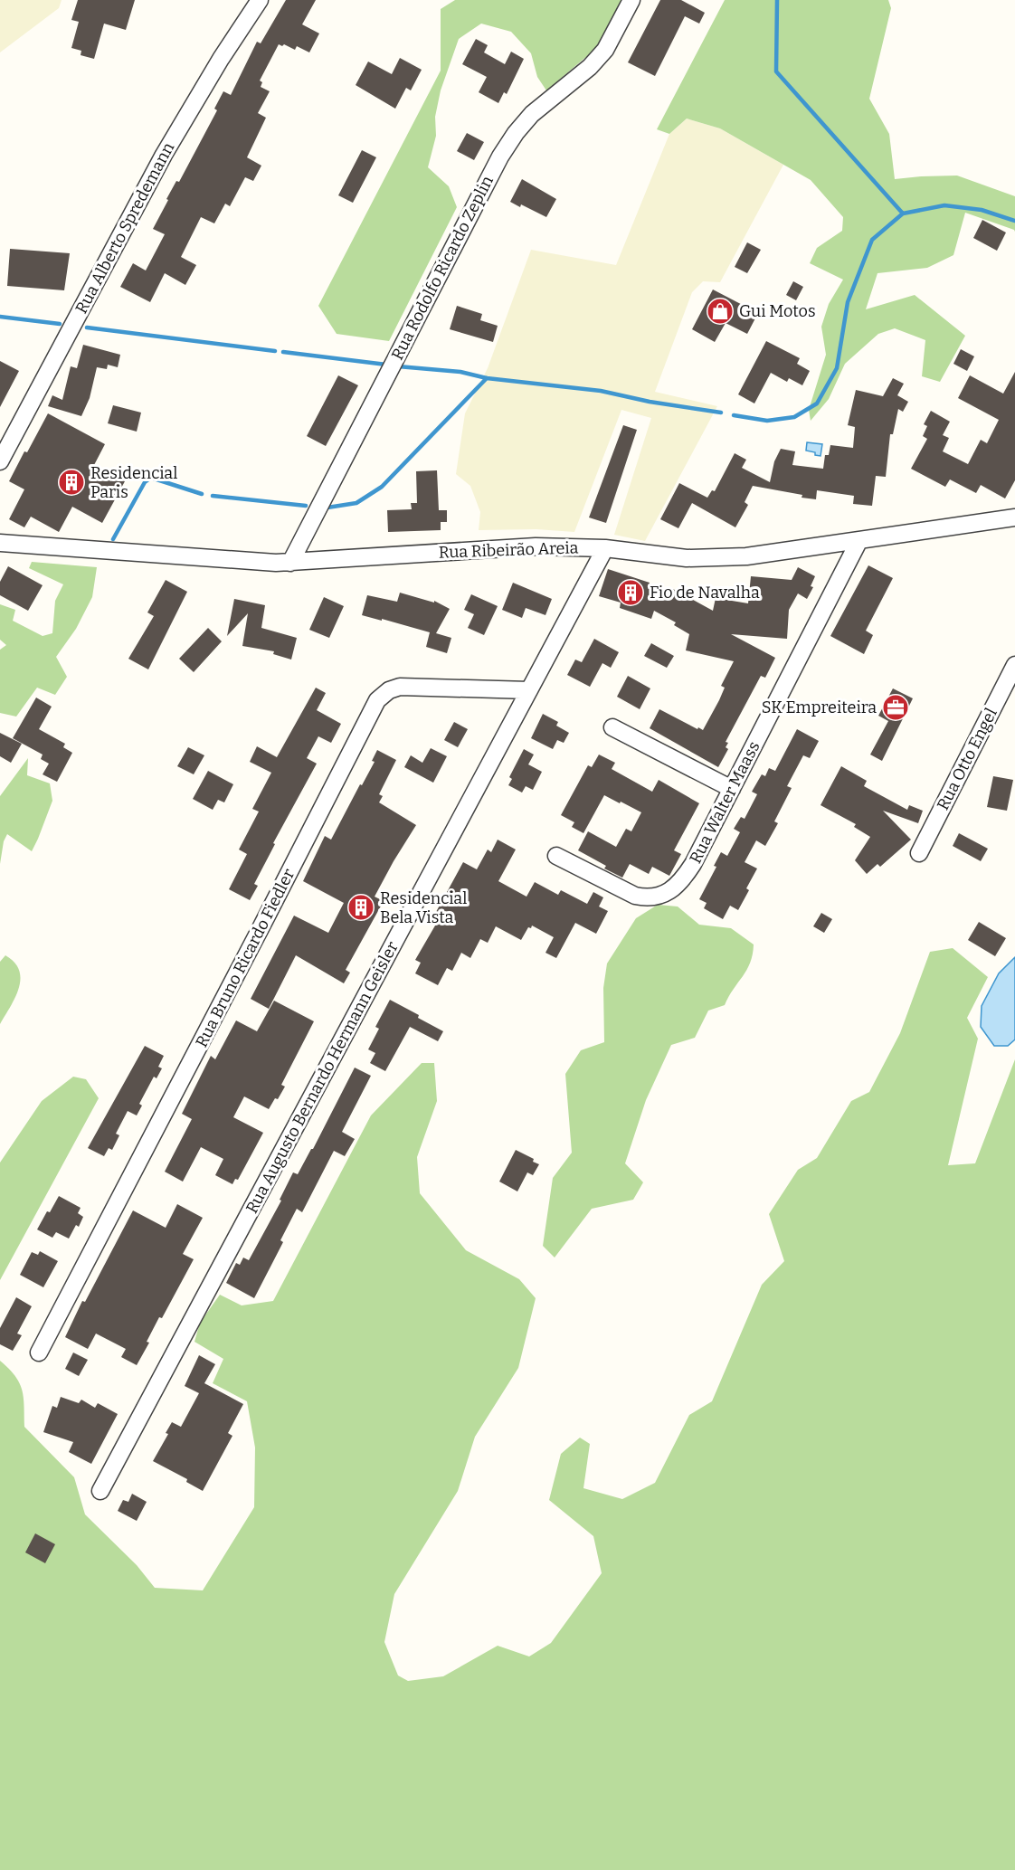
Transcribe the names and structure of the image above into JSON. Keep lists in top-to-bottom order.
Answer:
{
  "streets": {
    "street": [
      "Rua Alberto Spredemann",
      "Rua Rodolfo Ricardo Zeplin",
      "Rua Ribeirão Areia",
      "Rua Otto Engel",
      "Rua Walter Maass",
      "Rua Bruno Ricardo Fiedler",
      "Rua Augusto Bernardo Hermann Geisler"
    ]
  },
  "crossings": [
    ["Rua Rodolfo Ricardo Zeplin", "Rua Ribeirão Areia"],
    ["Rua Ribeirão Areia", "Rua Walter Maass"],
    ["Rua Ribeirão Areia", "Rua Augusto Bernardo Hermann Geisler"],
    ["Rua Bruno Ricardo Fiedler", "Rua Augusto Bernardo Hermann Geisler"]
  ],
  "places": {
    "shop": ["Gui Motos"],
    "building": ["Residencial Paris", "Fio de Navalha", "Residencial Bela Vista"],
    "office": ["SK Empreiteira"]
  }
}
